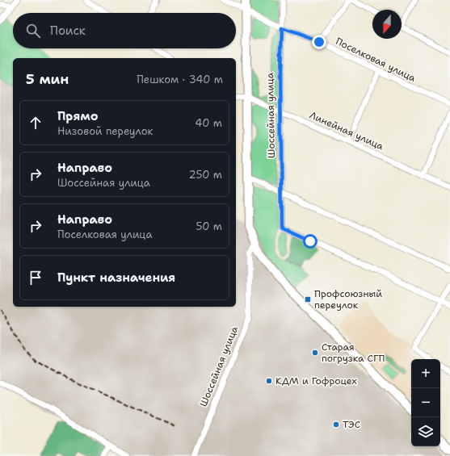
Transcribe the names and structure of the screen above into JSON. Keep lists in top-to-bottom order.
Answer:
{
  "streets": {
    "main road": ["Шоссейная улица"],
    "street": ["Поселковая улица", "Линейная улица"]
  },
  "crossings": [
    ["Поселковая улица", "Шоссейная улица"],
    ["Шоссейная улица", "Линейная улица"]
  ],
  "places": {
    "transit": ["Профсоюзный переулок"],
    "other": ["Старая погрузка СГП", "КДМ и Гофроцех", "ТЭС"]
  },
  "north": "bottom",
  "page": {
    "search": "Поиск",
    "heading": ["5 мин", "Пешком · 340 m"],
    "list": [
      ["Прямо", "Низовой переулок", "40 m"],
      ["Направо", "Шоссейная улица", "250 m"],
      ["Направо", "Поселковая улица", "50 m"],
      "Пункт назначения"
    ],
    "map_buttons": ["+", "−"]
  }
}
